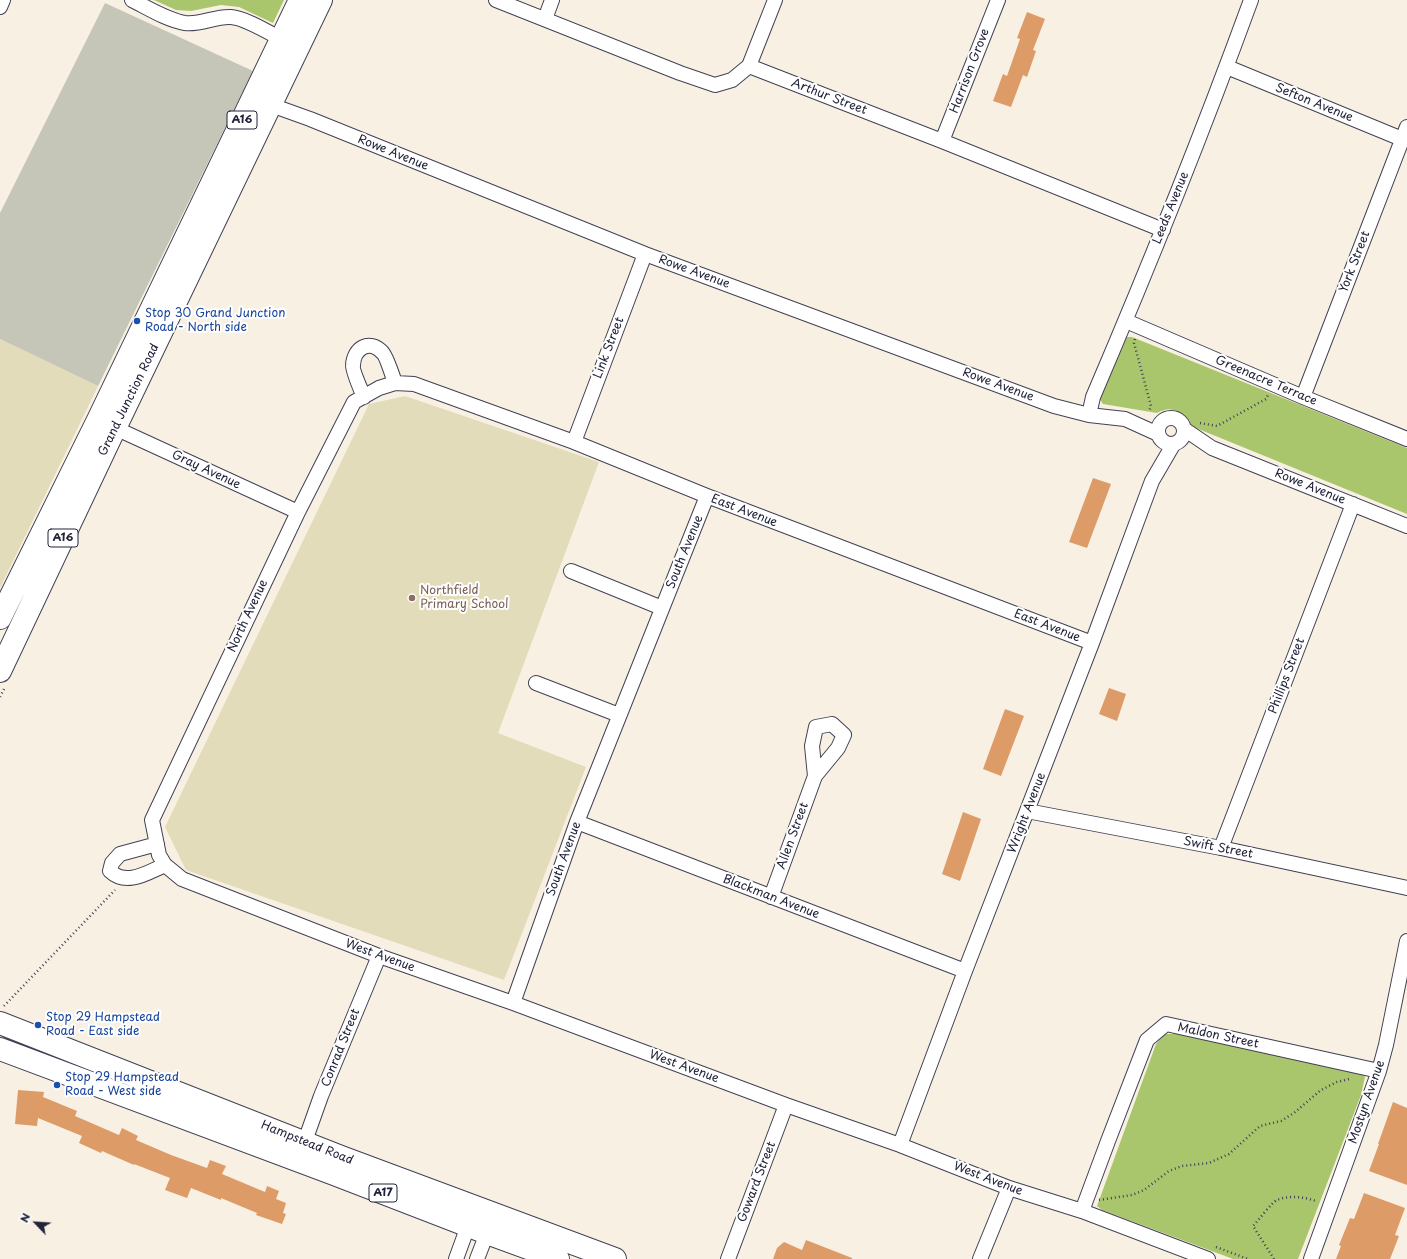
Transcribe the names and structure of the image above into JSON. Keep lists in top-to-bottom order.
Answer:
{
  "streets": {
    "highway": [
      "A16",
      "Grand Junction Road",
      "Hampstead Road",
      "A17"
    ],
    "street": [
      "Harrison Grove",
      "Arthur Street",
      "Sefton Avenue",
      "Rowe Avenue",
      "Leeds Avenue",
      "York Street",
      "Link Street",
      "Greenacre Terrace",
      "Gray Avenue",
      "East Avenue",
      "South Avenue",
      "North Avenue",
      "Phillips Street",
      "Wright Avenue",
      "Allen Street",
      "Swift Street",
      "Blackman Avenue",
      "West Avenue",
      "Maldon Street",
      "Conrad Street",
      "Mostyn Avenue",
      "Goward Street"
    ]
  },
  "crossings": [
    ["Harrison Grove", "Arthur Street"],
    ["Arthur Street", "Leeds Avenue"],
    ["Sefton Avenue", "Leeds Avenue"],
    ["Sefton Avenue", "York Street"],
    ["Rowe Avenue", "Leeds Avenue"],
    ["Rowe Avenue", "Link Street"],
    ["Rowe Avenue", "Grand Junction Road"],
    ["Rowe Avenue", "Phillips Street"],
    ["Rowe Avenue", "Wright Avenue"],
    ["Leeds Avenue", "Greenacre Terrace"],
    ["York Street", "Greenacre Terrace"],
    ["Link Street", "East Avenue"],
    ["Grand Junction Road", "Gray Avenue"],
    ["Gray Avenue", "North Avenue"],
    ["East Avenue", "South Avenue"],
    ["East Avenue", "North Avenue"],
    ["East Avenue", "Wright Avenue"],
    ["South Avenue", "Blackman Avenue"],
    ["South Avenue", "West Avenue"],
    ["North Avenue", "West Avenue"],
    ["Phillips Street", "Swift Street"],
    ["Wright Avenue", "Swift Street"],
    ["Wright Avenue", "Blackman Avenue"],
    ["Wright Avenue", "West Avenue"],
    ["Allen Street", "Blackman Avenue"],
    ["West Avenue", "Maldon Street"],
    ["West Avenue", "Conrad Street"],
    ["West Avenue", "Goward Street"],
    ["Maldon Street", "Mostyn Avenue"],
    ["Conrad Street", "Hampstead Road"]
  ],
  "places": [
    "Stop 30 Grand Junction Road - North side",
    "Northfield Primary School",
    "Stop 29 Hampstead Road - East side",
    "Stop 29 Hampstead Road - West side"
  ],
  "north": "top left"
}
